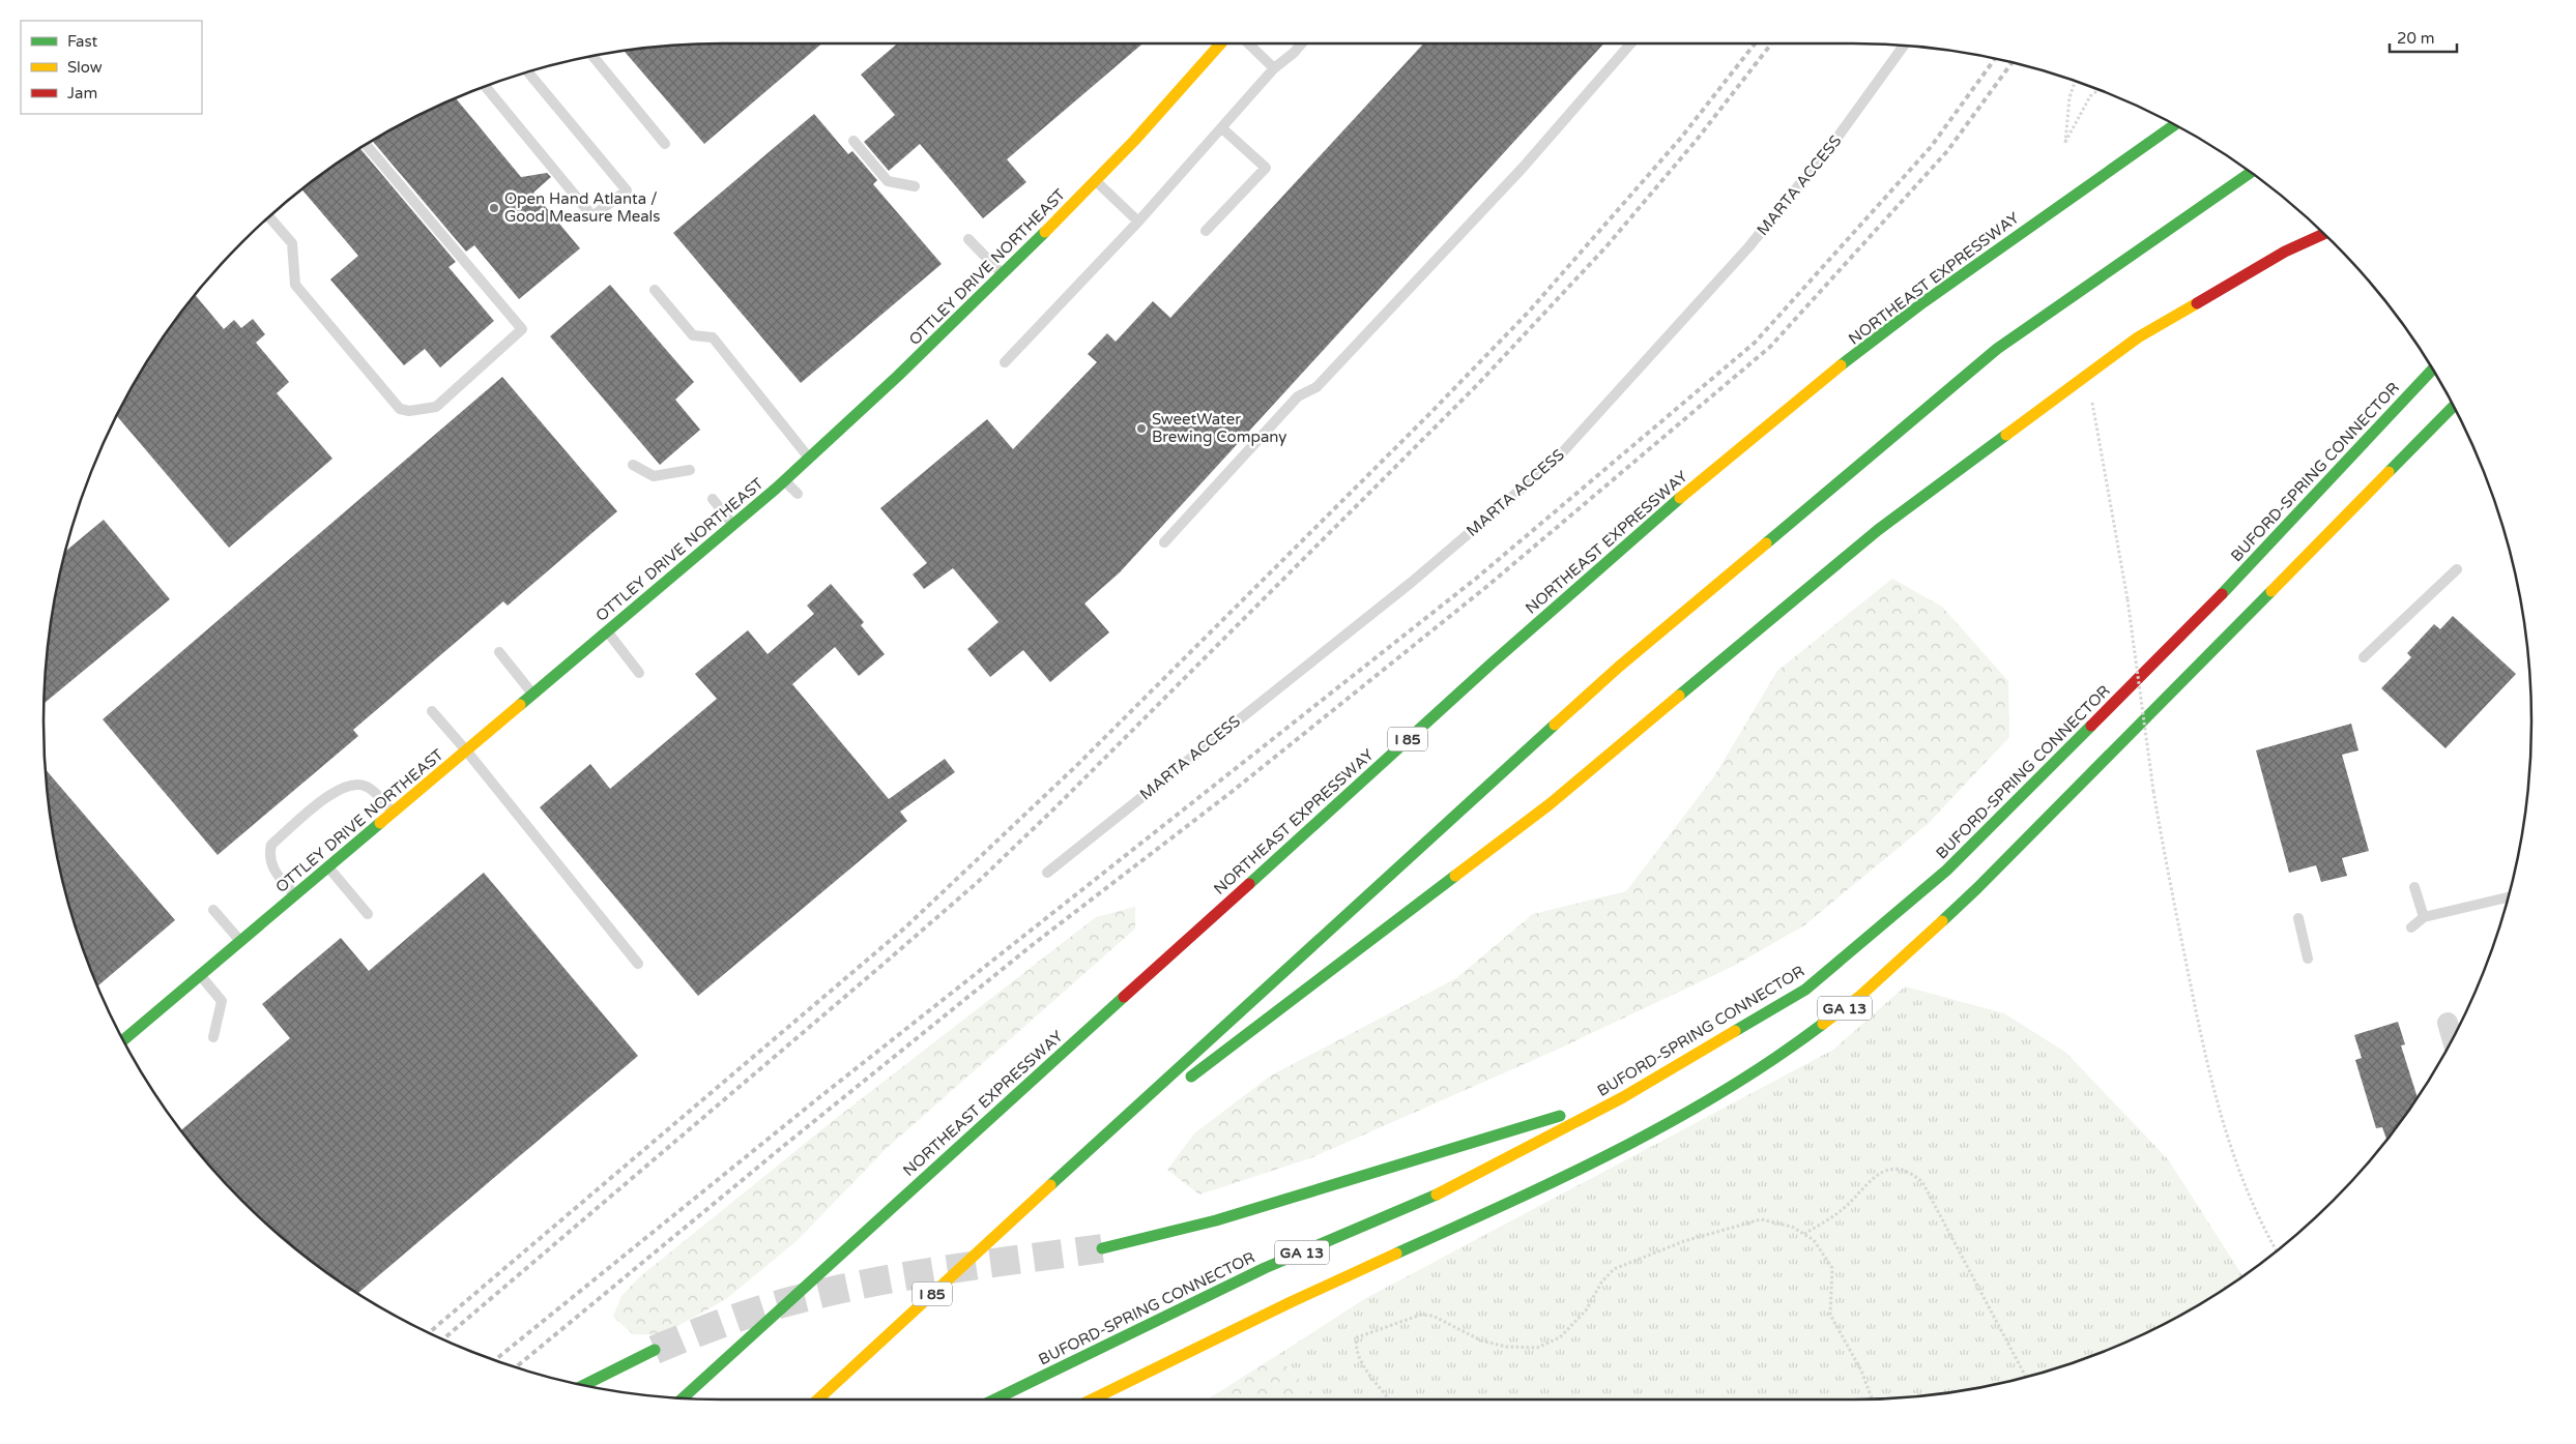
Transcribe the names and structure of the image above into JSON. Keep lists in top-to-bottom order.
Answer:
{
  "streets": {
    "main road": [
      "OTTLEY DRIVE NORTHEAST",
      "NORTHEAST EXPRESSWAY",
      "BUFORD-SPRING CONNECTOR",
      "I 85",
      "GA 13"
    ],
    "lane": ["MARTA ACCESS"]
  },
  "places": ["Open Hand Atlanta / Good Measure Meals", "SweetWater Brewing Company"],
  "legend": ["Fast", "Slow", "Jam"],
  "scale_bar": "20 m"
}
